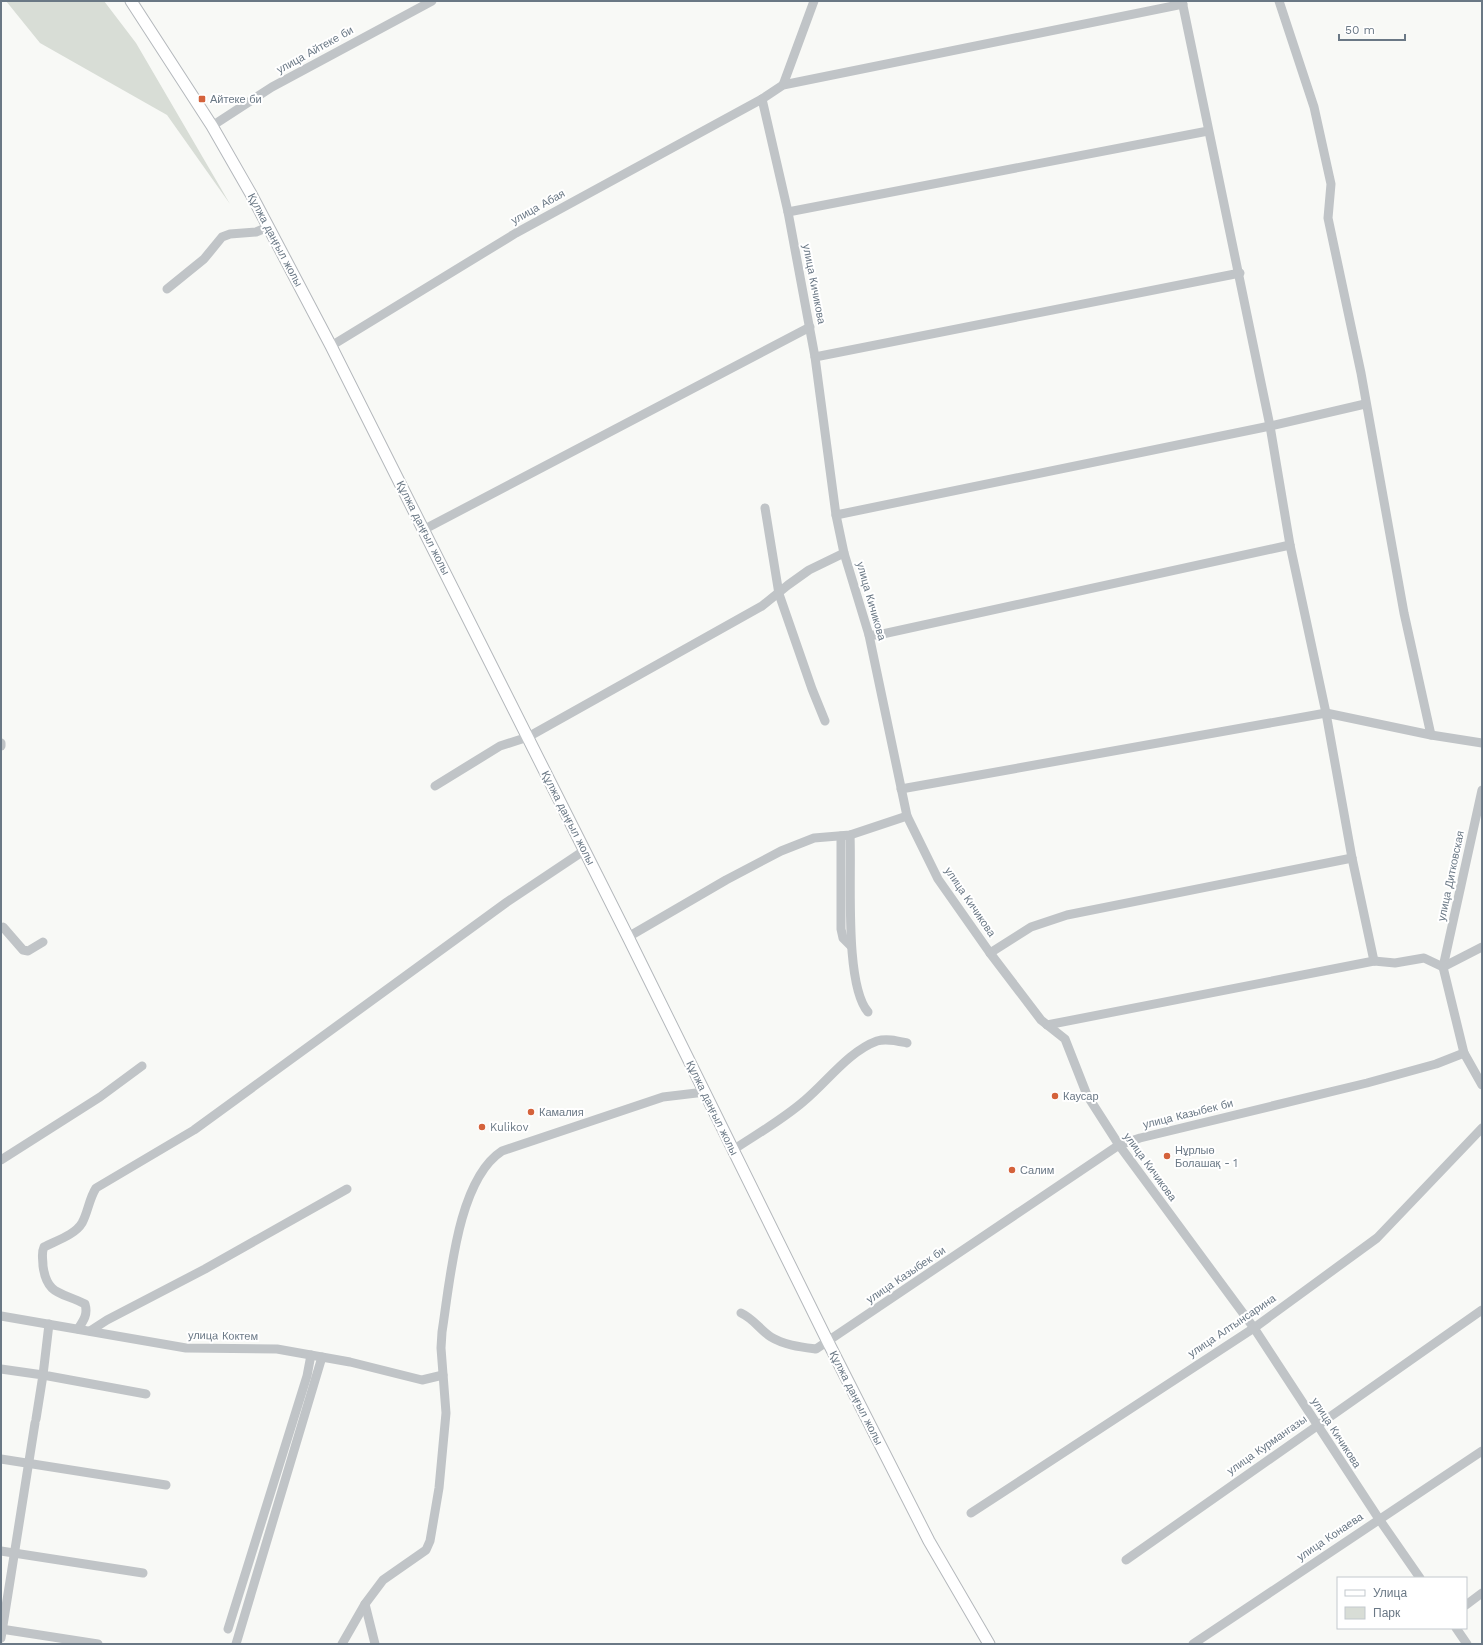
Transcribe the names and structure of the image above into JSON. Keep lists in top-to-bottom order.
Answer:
{
  "streets": {
    "main road": ["Құлжа даңғыл жолы"],
    "street": [
      "улица Айтеке би",
      "улица Абая",
      "улица Кичикова",
      "улица Дитковская",
      "улица Казыбек би",
      "улица Алтынсарина",
      "улица Коктем",
      "улица Курмангазы",
      "улица Конаева"
    ]
  },
  "crossings": [
    ["улица Айтеке би", "Құлжа даңғыл жолы"],
    ["улица Абая", "Құлжа даңғыл жолы"],
    ["улица Абая", "улица Кичикова"],
    ["Құлжа даңғыл жолы", "улица Казыбек би"],
    ["улица Кичикова", "улица Казыбек би"],
    ["улица Кичикова", "улица Алтынсарина"],
    ["улица Кичикова", "улица Курмангазы"],
    ["улица Кичикова", "улица Конаева"]
  ],
  "places": {
    "transit": ["Айтеке би"],
    "other": [
      "Каусар",
      "Камалия",
      "Kulikov",
      "Нұрлыө Болашақ - 1",
      "Салим"
    ]
  },
  "legend": ["Улица", "Парк"],
  "scale_bar": "50 m"
}
